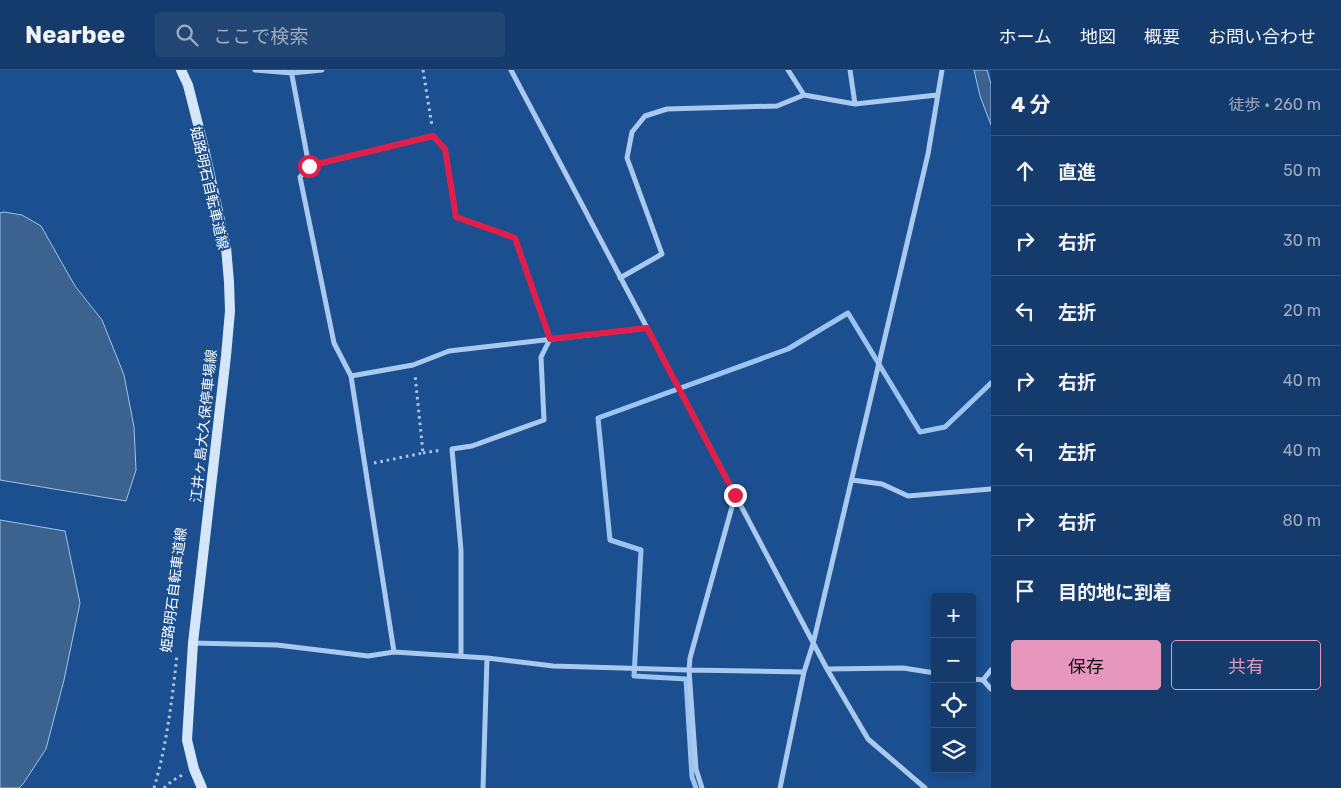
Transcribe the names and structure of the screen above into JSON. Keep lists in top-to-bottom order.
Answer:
{
  "streets": {
    "main road": ["江井ヶ島大久保停車場線"],
    "path": ["姫路明石自転車道線"]
  },
  "page": {
    "header": "Nearbee",
    "search": "ここで検索",
    "nav": [
      "ホーム",
      "地図",
      "概要",
      "お問い合わせ"
    ],
    "heading": ["4 分", "徒歩 · 260 m"],
    "list": [
      ["直進", "50 m"],
      ["右折", "30 m"],
      ["左折", "20 m"],
      ["右折", "40 m"],
      ["左折", "40 m"],
      ["右折", "80 m"],
      "目的地に到着"
    ],
    "map_buttons": ["+", "−"],
    "buttons": ["保存", "共有"]
  }
}
